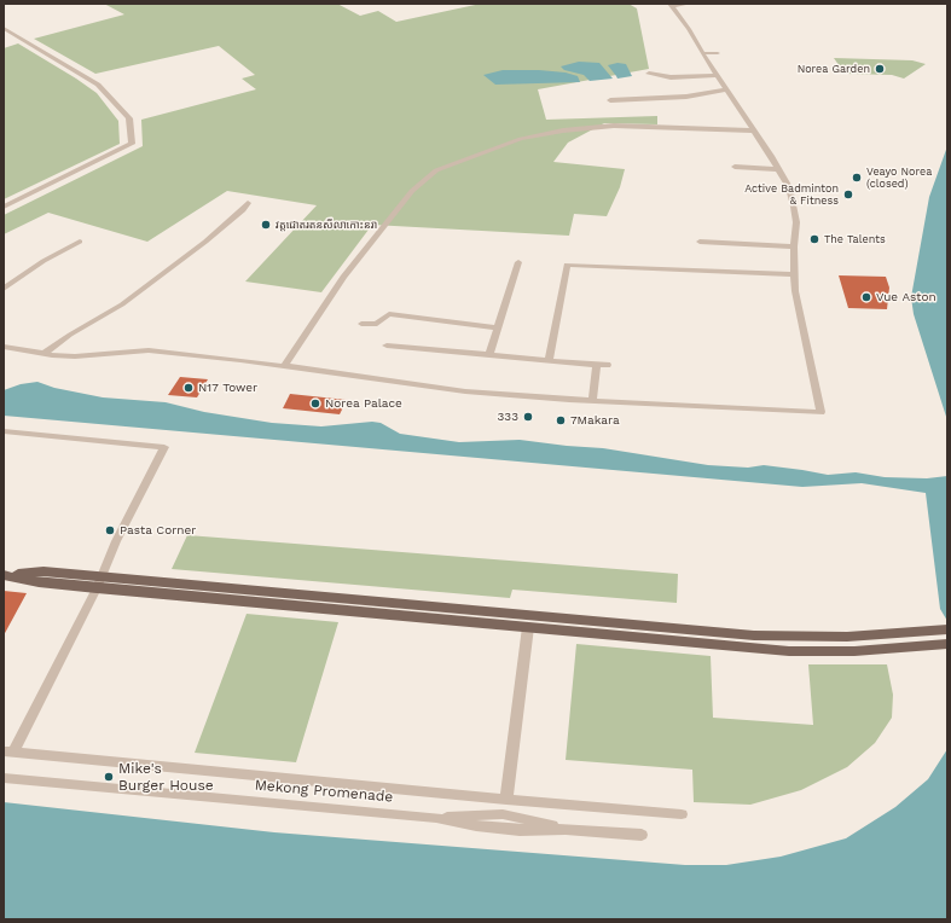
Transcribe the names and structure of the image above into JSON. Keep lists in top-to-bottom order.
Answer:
{
  "streets": {
    "street": ["Mekong Promenade"]
  },
  "places": [
    "Norea Garden",
    "Veayo Norea (closed)",
    "Active Badminton & Fitness",
    "វត្តជោតរតនសីលាកោះនរា",
    "The Talents",
    "Vue Aston",
    "N17 Tower",
    "Norea Palace",
    "333",
    "7Makara",
    "Pasta Corner",
    "Mike's Burger House"
  ]
}
